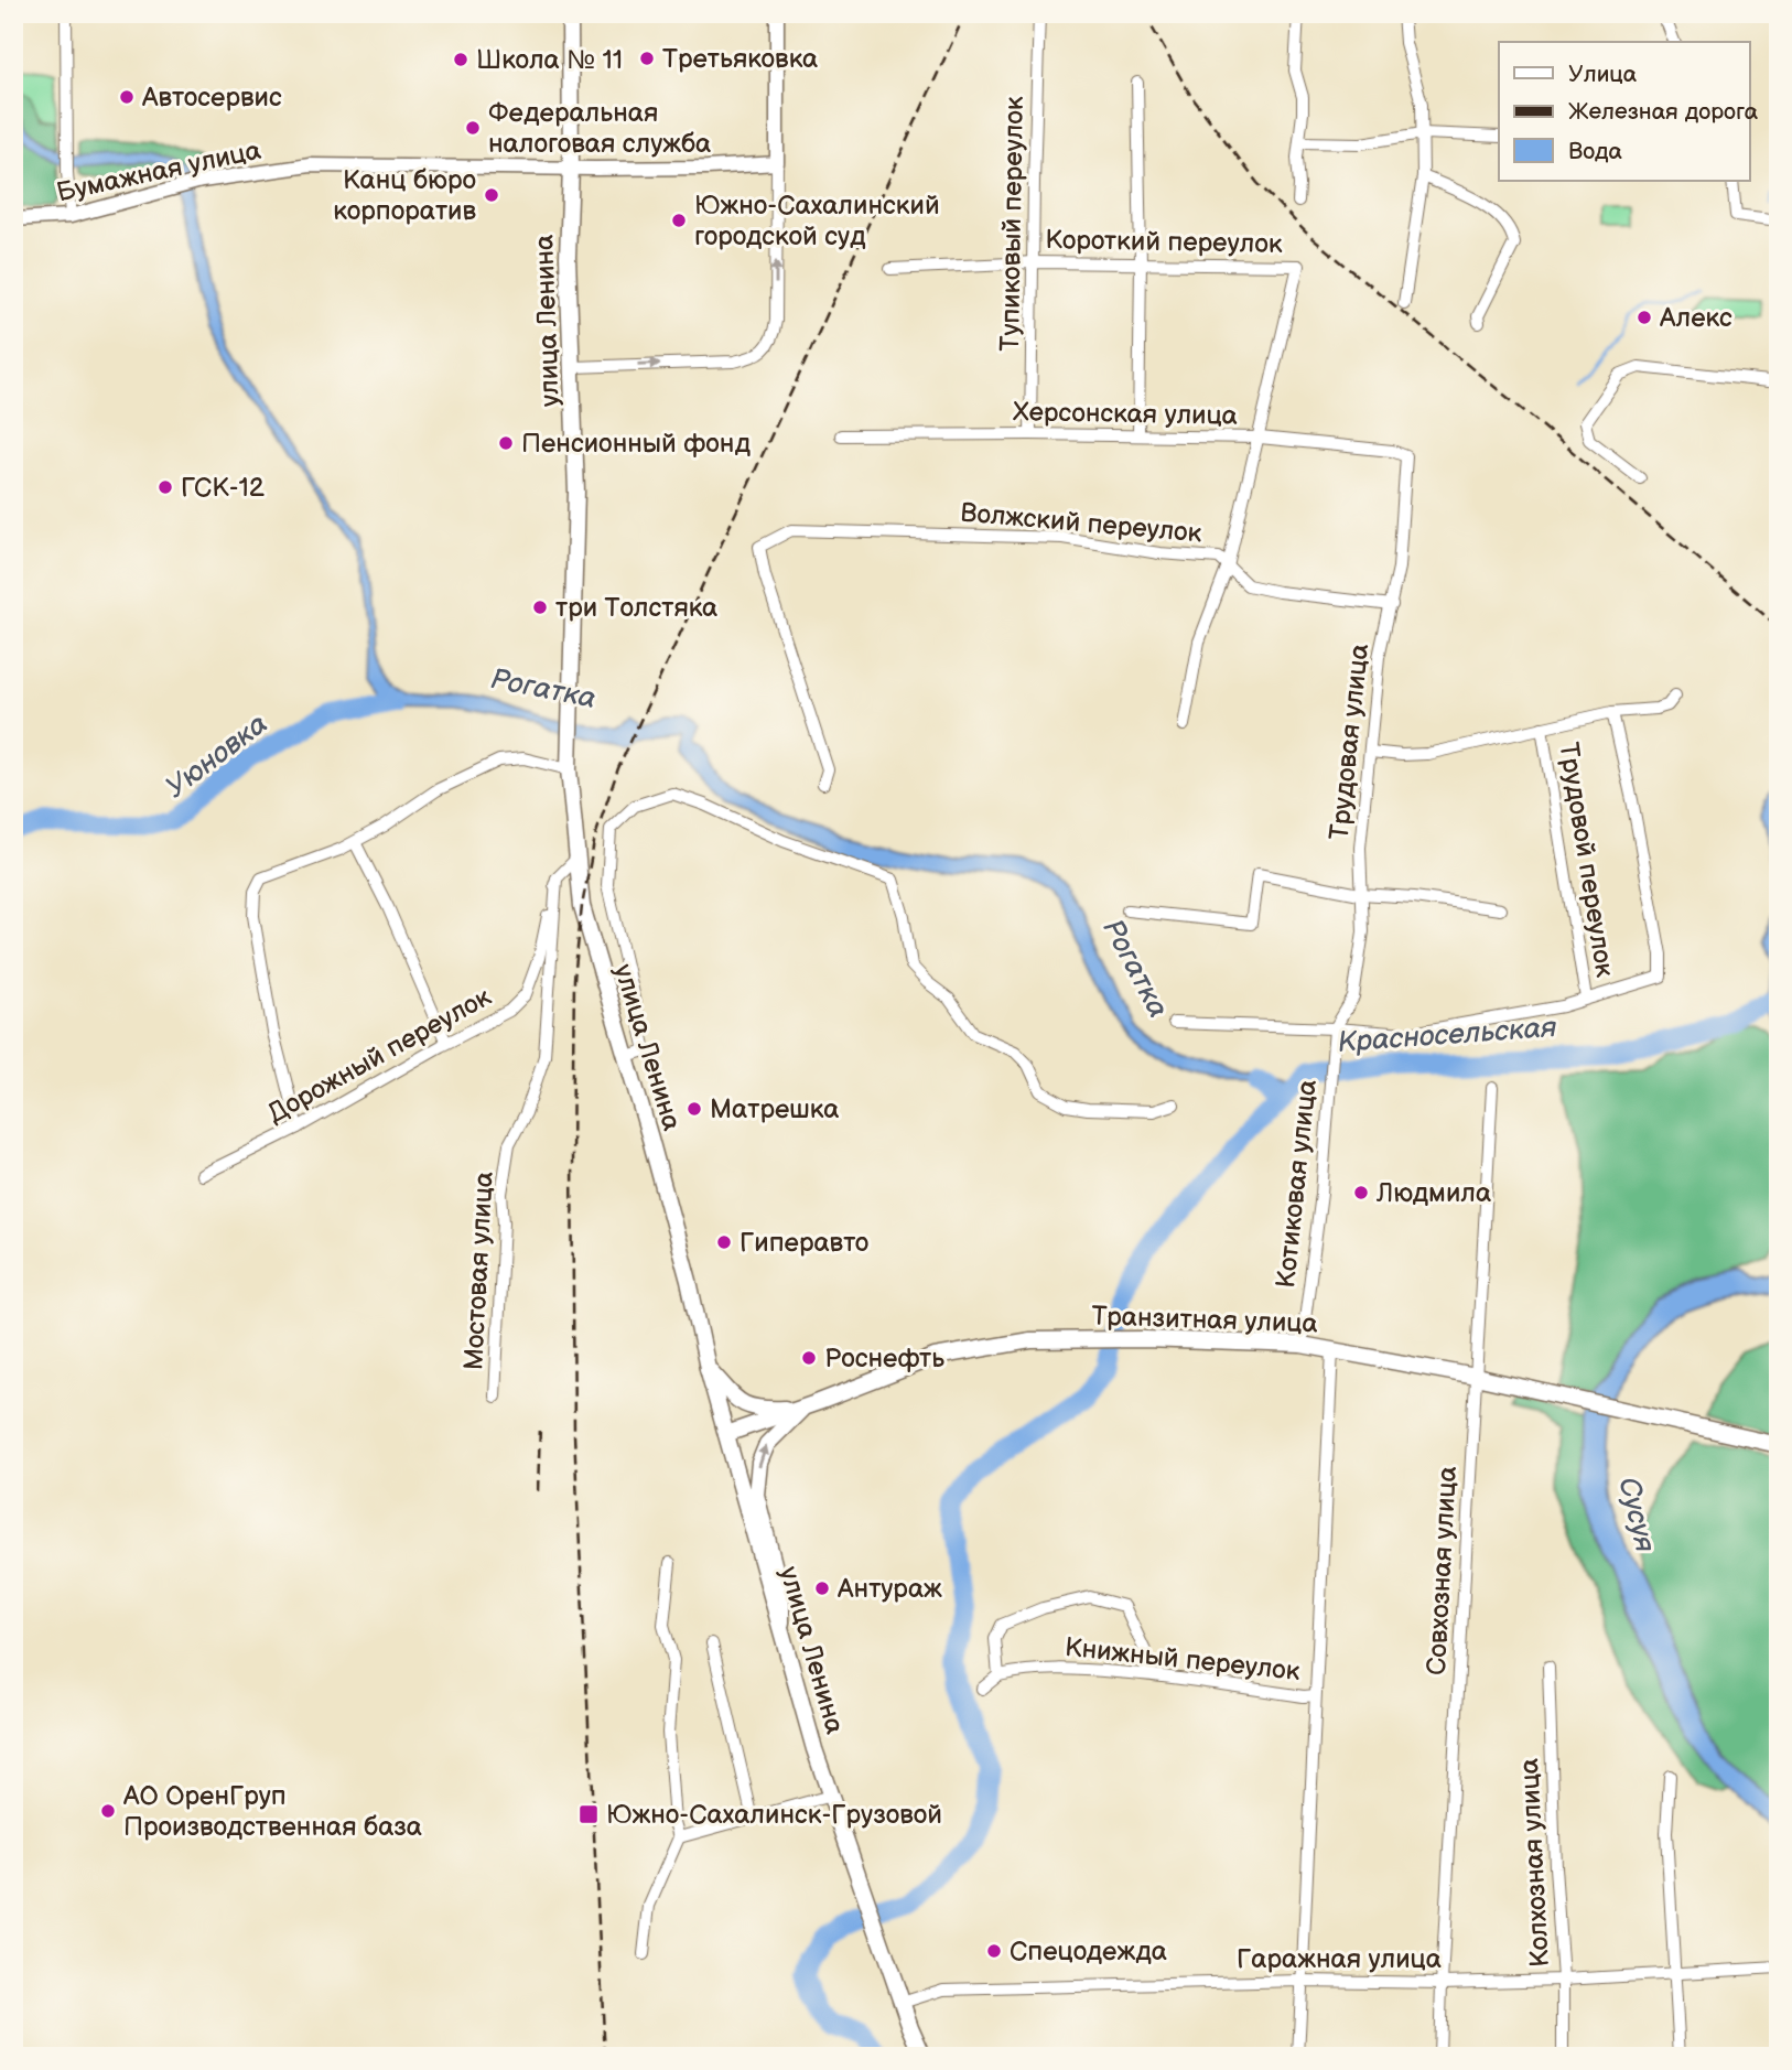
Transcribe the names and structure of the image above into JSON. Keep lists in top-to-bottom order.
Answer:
{
  "streets": {
    "main road": ["улица Ленина", "Транзитная улица"],
    "street": [
      "Бумажная улица",
      "Тупиковый переулок",
      "Короткий переулок",
      "Херсонская улица",
      "Волжский переулок",
      "Трудовая улица",
      "Трудовой переулок",
      "Дорожный переулок",
      "Котиковая улица",
      "Мостовая улица",
      "Совхозная улица",
      "Книжный переулок",
      "Колхозная улица",
      "Гаражная улица"
    ]
  },
  "crossings": [
    ["Бумажная улица", "улица Ленина"],
    ["Тупиковый переулок", "Короткий переулок"],
    ["Тупиковый переулок", "Херсонская улица"],
    ["Короткий переулок", "Херсонская улица"],
    ["улица Ленина", "Транзитная улица"],
    ["улица Ленина", "Гаражная улица"],
    ["Херсонская улица", "Трудовая улица"],
    ["Волжский переулок", "Трудовая улица"],
    ["Трудовая улица", "Трудовой переулок"],
    ["Трудовая улица", "Котиковая улица"],
    ["Дорожный переулок", "Мостовая улица"],
    ["Котиковая улица", "Транзитная улица"],
    ["Транзитная улица", "Совхозная улица"],
    ["Совхозная улица", "Гаражная улица"],
    ["Колхозная улица", "Гаражная улица"]
  ],
  "water": [
    "Рогатка",
    "Уюновка",
    "Красносельская",
    "Сусуя"
  ],
  "places": {
    "other": [
      "Третьяковка",
      "Школа № 11",
      "Автосервис",
      "Федеральная налоговая служба",
      "Канц бюро корпоратив",
      "Южно-Сахалинский городской суд",
      "Алекс",
      "Пенсионный фонд",
      "ГСК-12",
      "три Толстяка",
      "Матрешка",
      "Людмила",
      "Гиперавто",
      "Роснефть",
      "Антураж",
      "АО ОренГруп Производственная база",
      "Спецодежда"
    ],
    "transit": ["Южно-Сахалинск-Грузовой"]
  },
  "legend": ["Улица", "Железная дорога", "Вода"]
}
